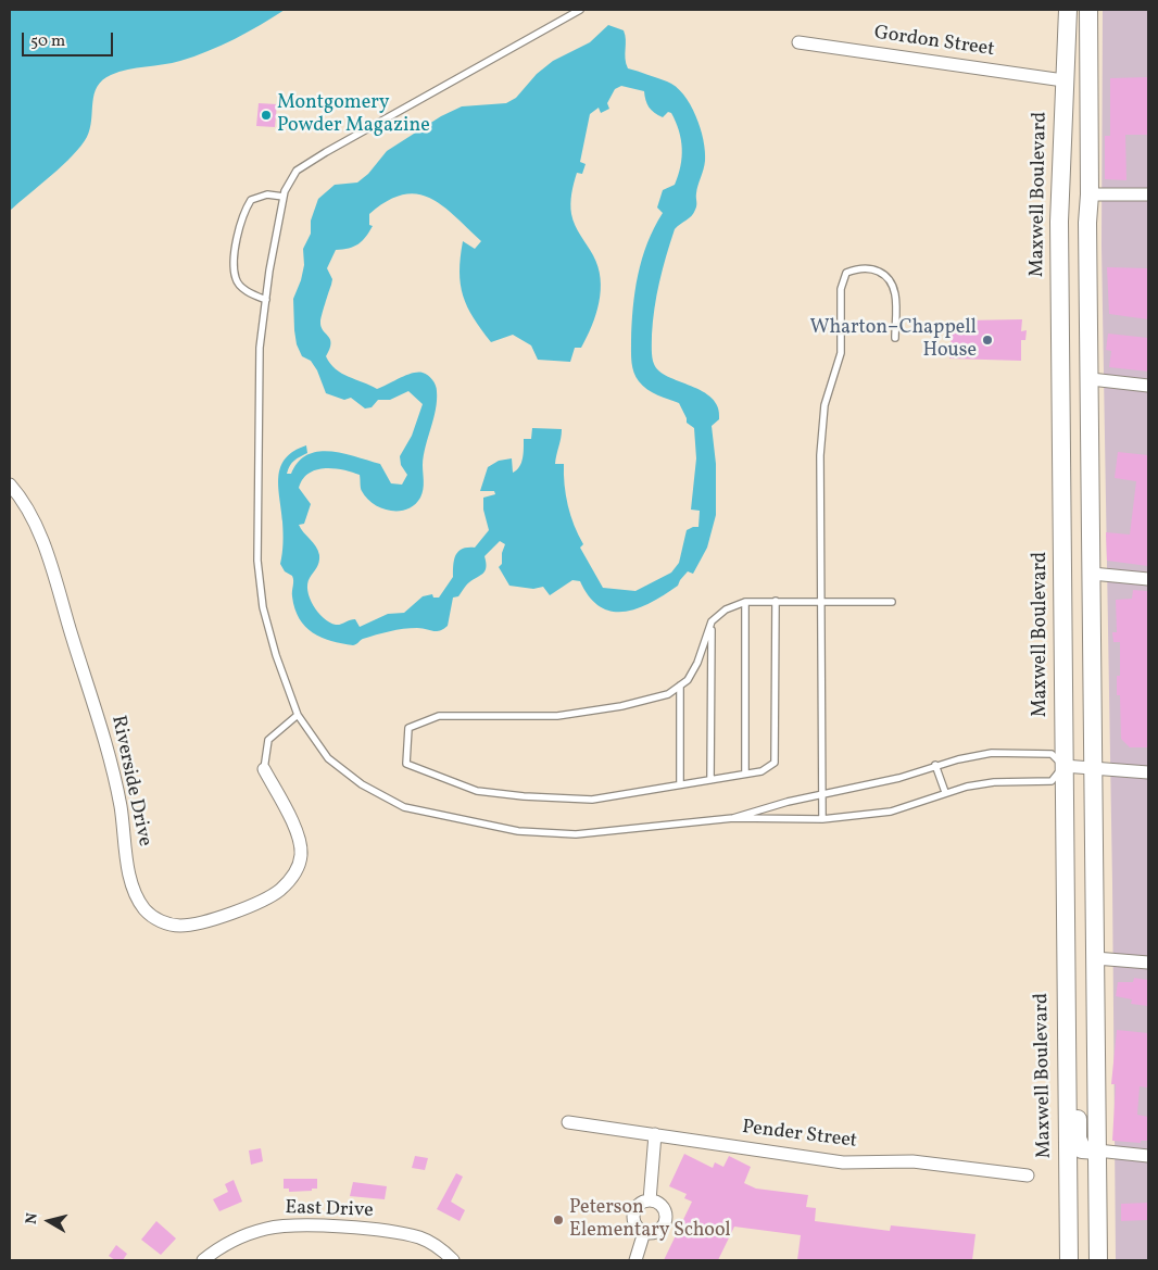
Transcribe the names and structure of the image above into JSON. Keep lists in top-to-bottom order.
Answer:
{
  "streets": {
    "main road": ["Maxwell Boulevard"],
    "street": [
      "Gordon Street",
      "Riverside Drive",
      "Pender Street",
      "East Drive"
    ]
  },
  "crossings": [
    ["Gordon Street", "Maxwell Boulevard"]
  ],
  "places": ["Montgomery Powder Magazine", "Wharton–Chappell House", "Peterson Elementary School"],
  "scale_bar": "50 m",
  "north": "left"
}
